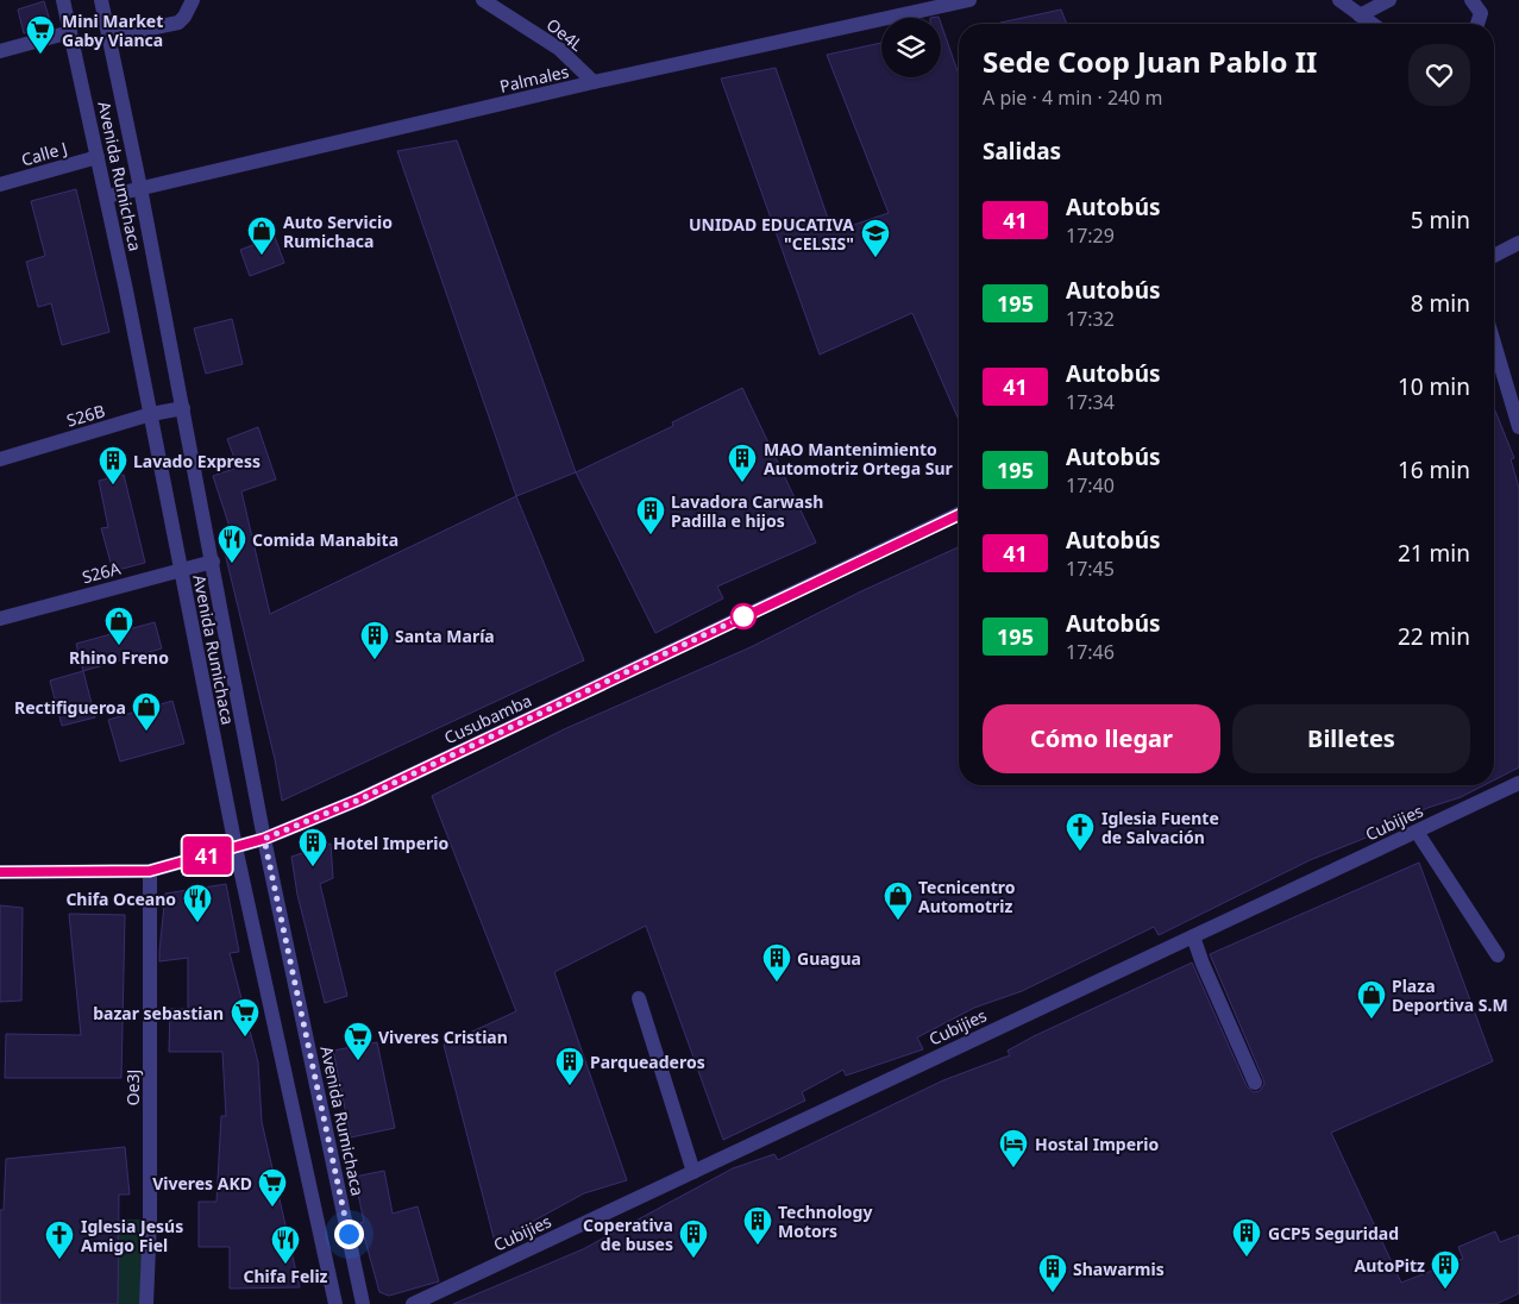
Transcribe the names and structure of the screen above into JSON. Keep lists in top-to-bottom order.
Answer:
{
  "streets": {
    "street": [
      "Oe4L",
      "Palmales",
      "Calle J",
      "Avenida Rumichaca",
      "S26B",
      "S26A",
      "Cusubamba",
      "Cubijies",
      "Oe3J"
    ]
  },
  "crossings": [
    ["Oe4L", "Palmales"],
    ["Palmales", "Avenida Rumichaca"],
    ["Calle J", "Avenida Rumichaca"],
    ["Avenida Rumichaca", "S26B"],
    ["Avenida Rumichaca", "S26A"],
    ["Avenida Rumichaca", "Cusubamba"],
    ["Cusubamba", "Oe3J"]
  ],
  "places": {
    "supermarket": [
      "Mini Market Gaby Vianca",
      "bazar sebastian",
      "Viveres Cristian",
      "Viveres AKD"
    ],
    "shop": [
      "Auto Servicio Rumichaca",
      "Rhino Freno",
      "Rectifigueroa",
      "Tecnicentro Automotriz",
      "Plaza Deportiva S.M"
    ],
    "school or university": ["UNIDAD EDUCATIVA \"CELSIS\""],
    "building": [
      "MAO Mantenimiento Automotriz Ortega Sur",
      "Lavado Express",
      "Lavadora Carwash Padilla e hijos",
      "Santa María",
      "Hotel Imperio",
      "Guagua",
      "Parqueaderos",
      "Technology Motors",
      "GCP5 Seguridad",
      "Coperativa de buses",
      "AutoPitz",
      "Shawarmis"
    ],
    "restaurant": ["Comida Manabita", "Chifa Oceano", "Chifa Feliz"],
    "church": ["Iglesia Fuente de Salvación", "Iglesia Jesús Amigo Fiel"],
    "hotel": ["Hostal Imperio"]
  },
  "lines": ["bus line 41"],
  "page": {
    "on_map": "41",
    "heading": [
      ["Sede Coop Juan Pablo II", "A pie · 4 min · 240 m"],
      "Salidas"
    ],
    "list": [
      {
        "mark": "41",
        "name": "Autobús",
        "note": "17:29",
        "value": "5 min"
      },
      {
        "mark": "195",
        "name": "Autobús",
        "note": "17:32",
        "value": "8 min"
      },
      {
        "mark": "41",
        "name": "Autobús",
        "note": "17:34",
        "value": "10 min"
      },
      {
        "mark": "195",
        "name": "Autobús",
        "note": "17:40",
        "value": "16 min"
      },
      {
        "mark": "41",
        "name": "Autobús",
        "note": "17:45",
        "value": "21 min"
      },
      {
        "mark": "195",
        "name": "Autobús",
        "note": "17:46",
        "value": "22 min"
      }
    ],
    "buttons": ["Cómo llegar", "Billetes"]
  }
}
